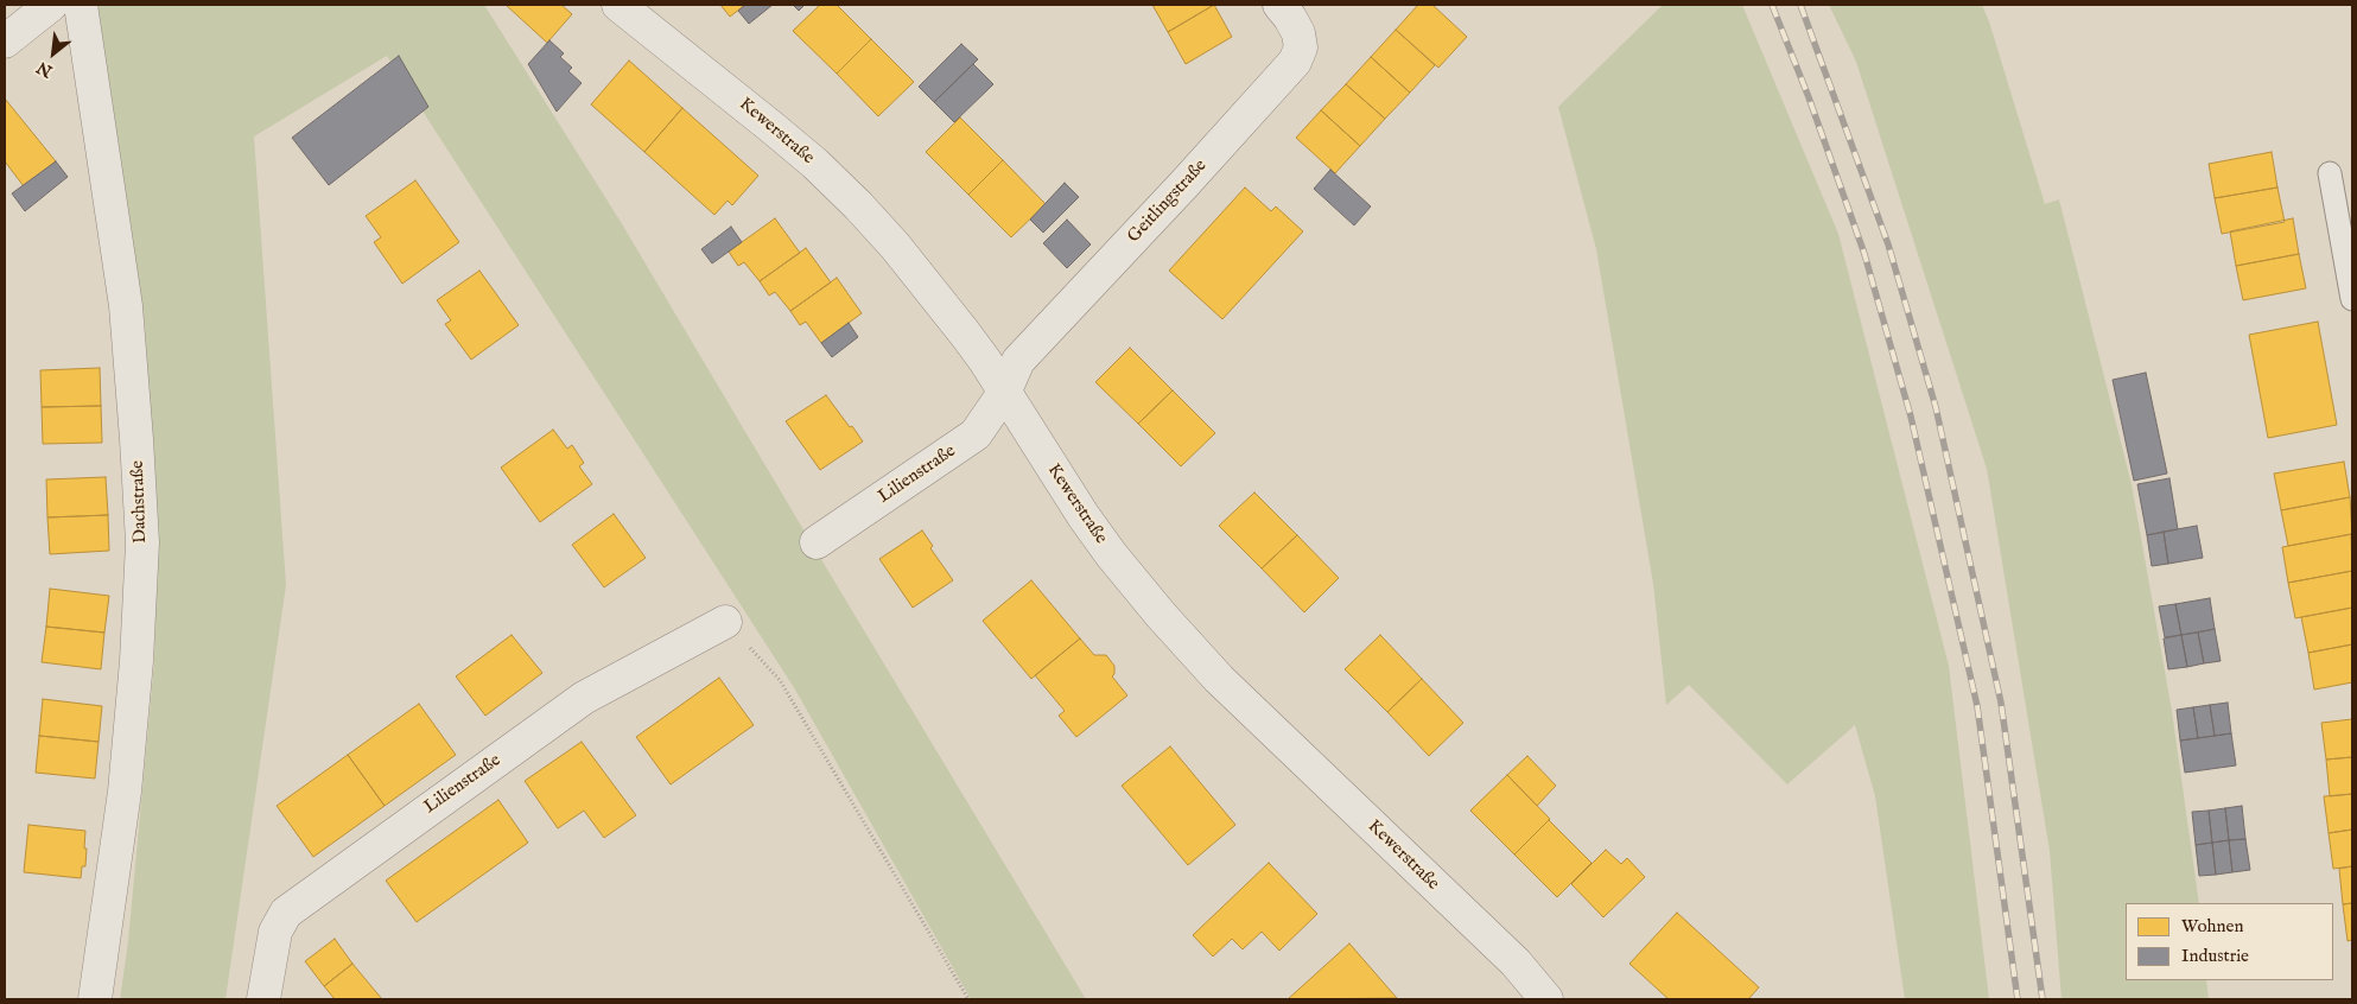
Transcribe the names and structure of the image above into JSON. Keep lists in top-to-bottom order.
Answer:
{
  "streets": {
    "street": [
      "Kewerstraße",
      "Geitlingstraße",
      "Lilienstraße",
      "Dachstraße"
    ]
  },
  "crossings": [
    ["Kewerstraße", "Geitlingstraße"],
    ["Kewerstraße", "Lilienstraße"],
    ["Geitlingstraße", "Lilienstraße"]
  ],
  "legend": ["Wohnen", "Industrie"],
  "north": "bottom left"
}
